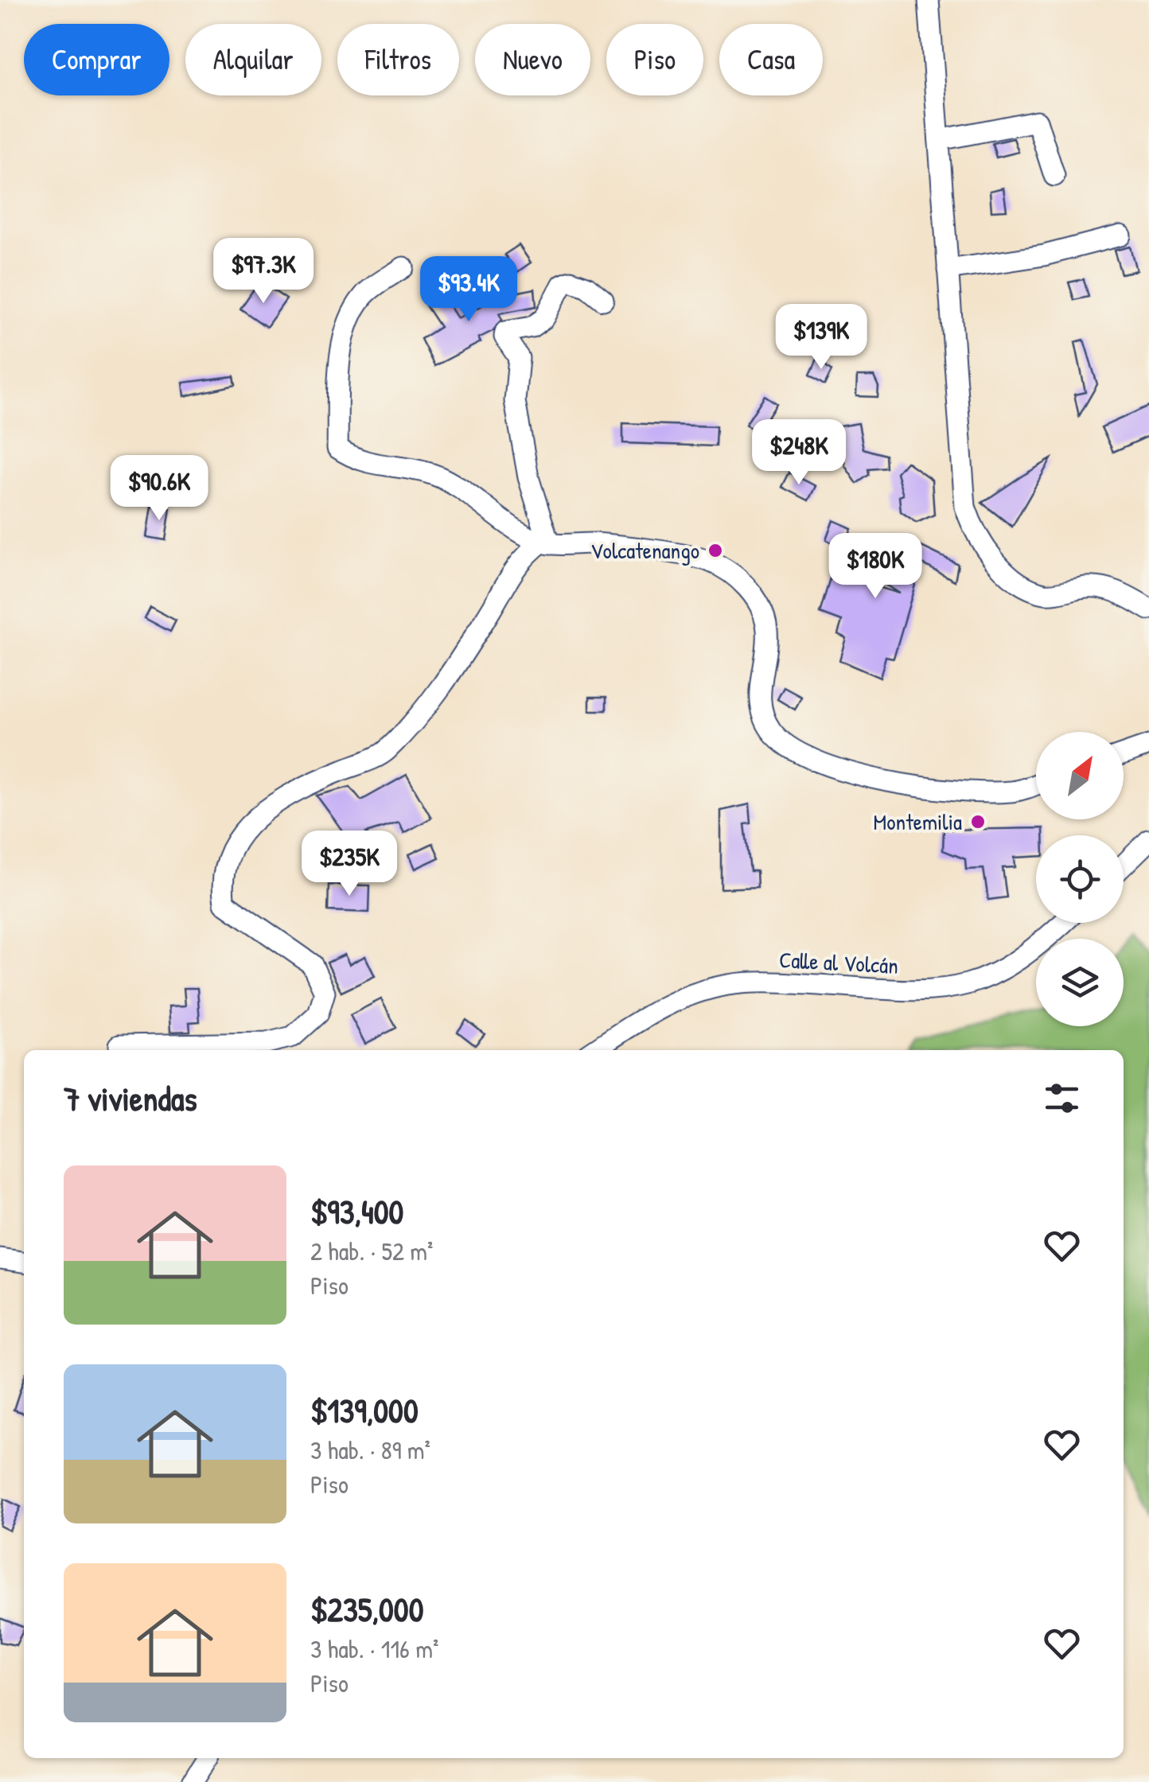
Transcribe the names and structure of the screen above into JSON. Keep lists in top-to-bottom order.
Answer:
{
  "streets": {
    "street": ["Calle al Volcán"]
  },
  "places": ["Volcatenango", "Montemilia"],
  "north": "top right",
  "page": {
    "chip": [
      "Comprar",
      "Alquilar",
      "Filtros",
      "Nuevo",
      "Piso",
      "Casa"
    ],
    "price": [
      "$97.3K",
      "$93.4K",
      "$139K",
      "$248K",
      "$90.6K",
      "$180K",
      "$235K"
    ],
    "heading": "7 viviendas",
    "list": [
      {
        "name": "$93,400",
        "note": "2 hab. · 52 m² · Piso"
      },
      {
        "name": "$139,000",
        "note": "3 hab. · 89 m² · Piso"
      },
      {
        "name": "$235,000",
        "note": "3 hab. · 116 m² · Piso"
      }
    ]
  }
}
